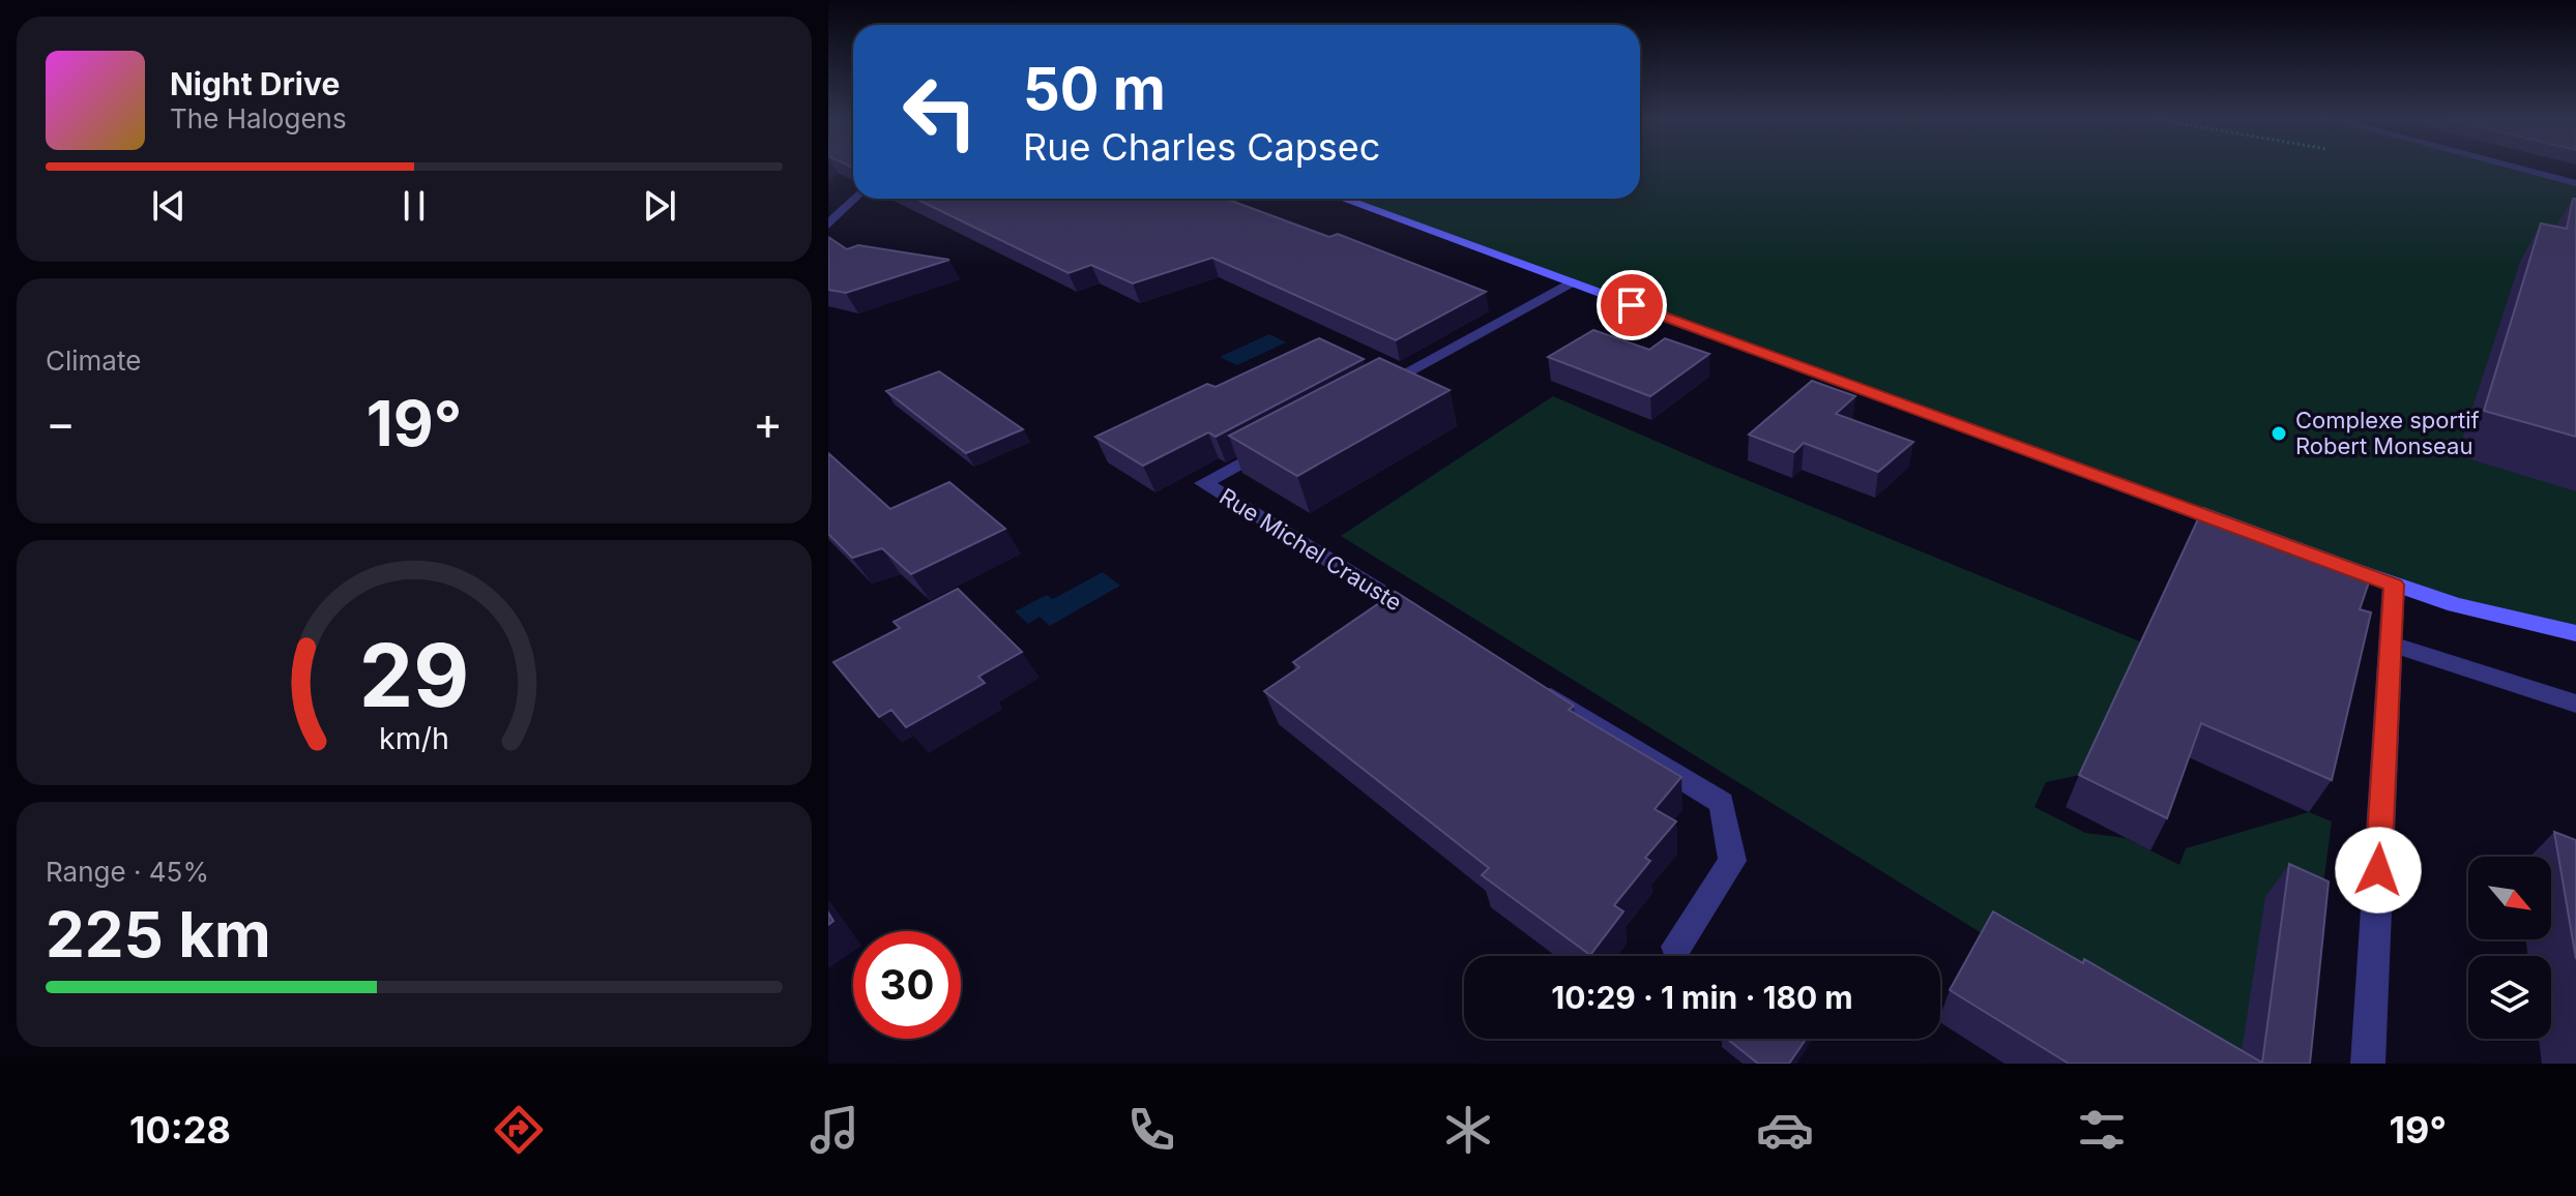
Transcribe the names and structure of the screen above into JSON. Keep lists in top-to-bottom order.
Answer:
{
  "streets": {
    "street": ["Rue Michel Crauste"]
  },
  "places": ["Complexe sportif Robert Monseau"],
  "north": "bottom right",
  "page": {
    "turn": ["50 m", "Rue Charles Capsec"],
    "song": ["Night Drive", "The Halogens"],
    "tile": [
      "Climate",
      ["Range · 45%", "225 km"]
    ],
    "heat": ["−", "19°", "+"],
    "limit": "30",
    "trip": "10:29 · 1 min · 180 m",
    "tabs": ["10:28", "19°"],
    "gauge": ["29", "km/h"]
  }
}
